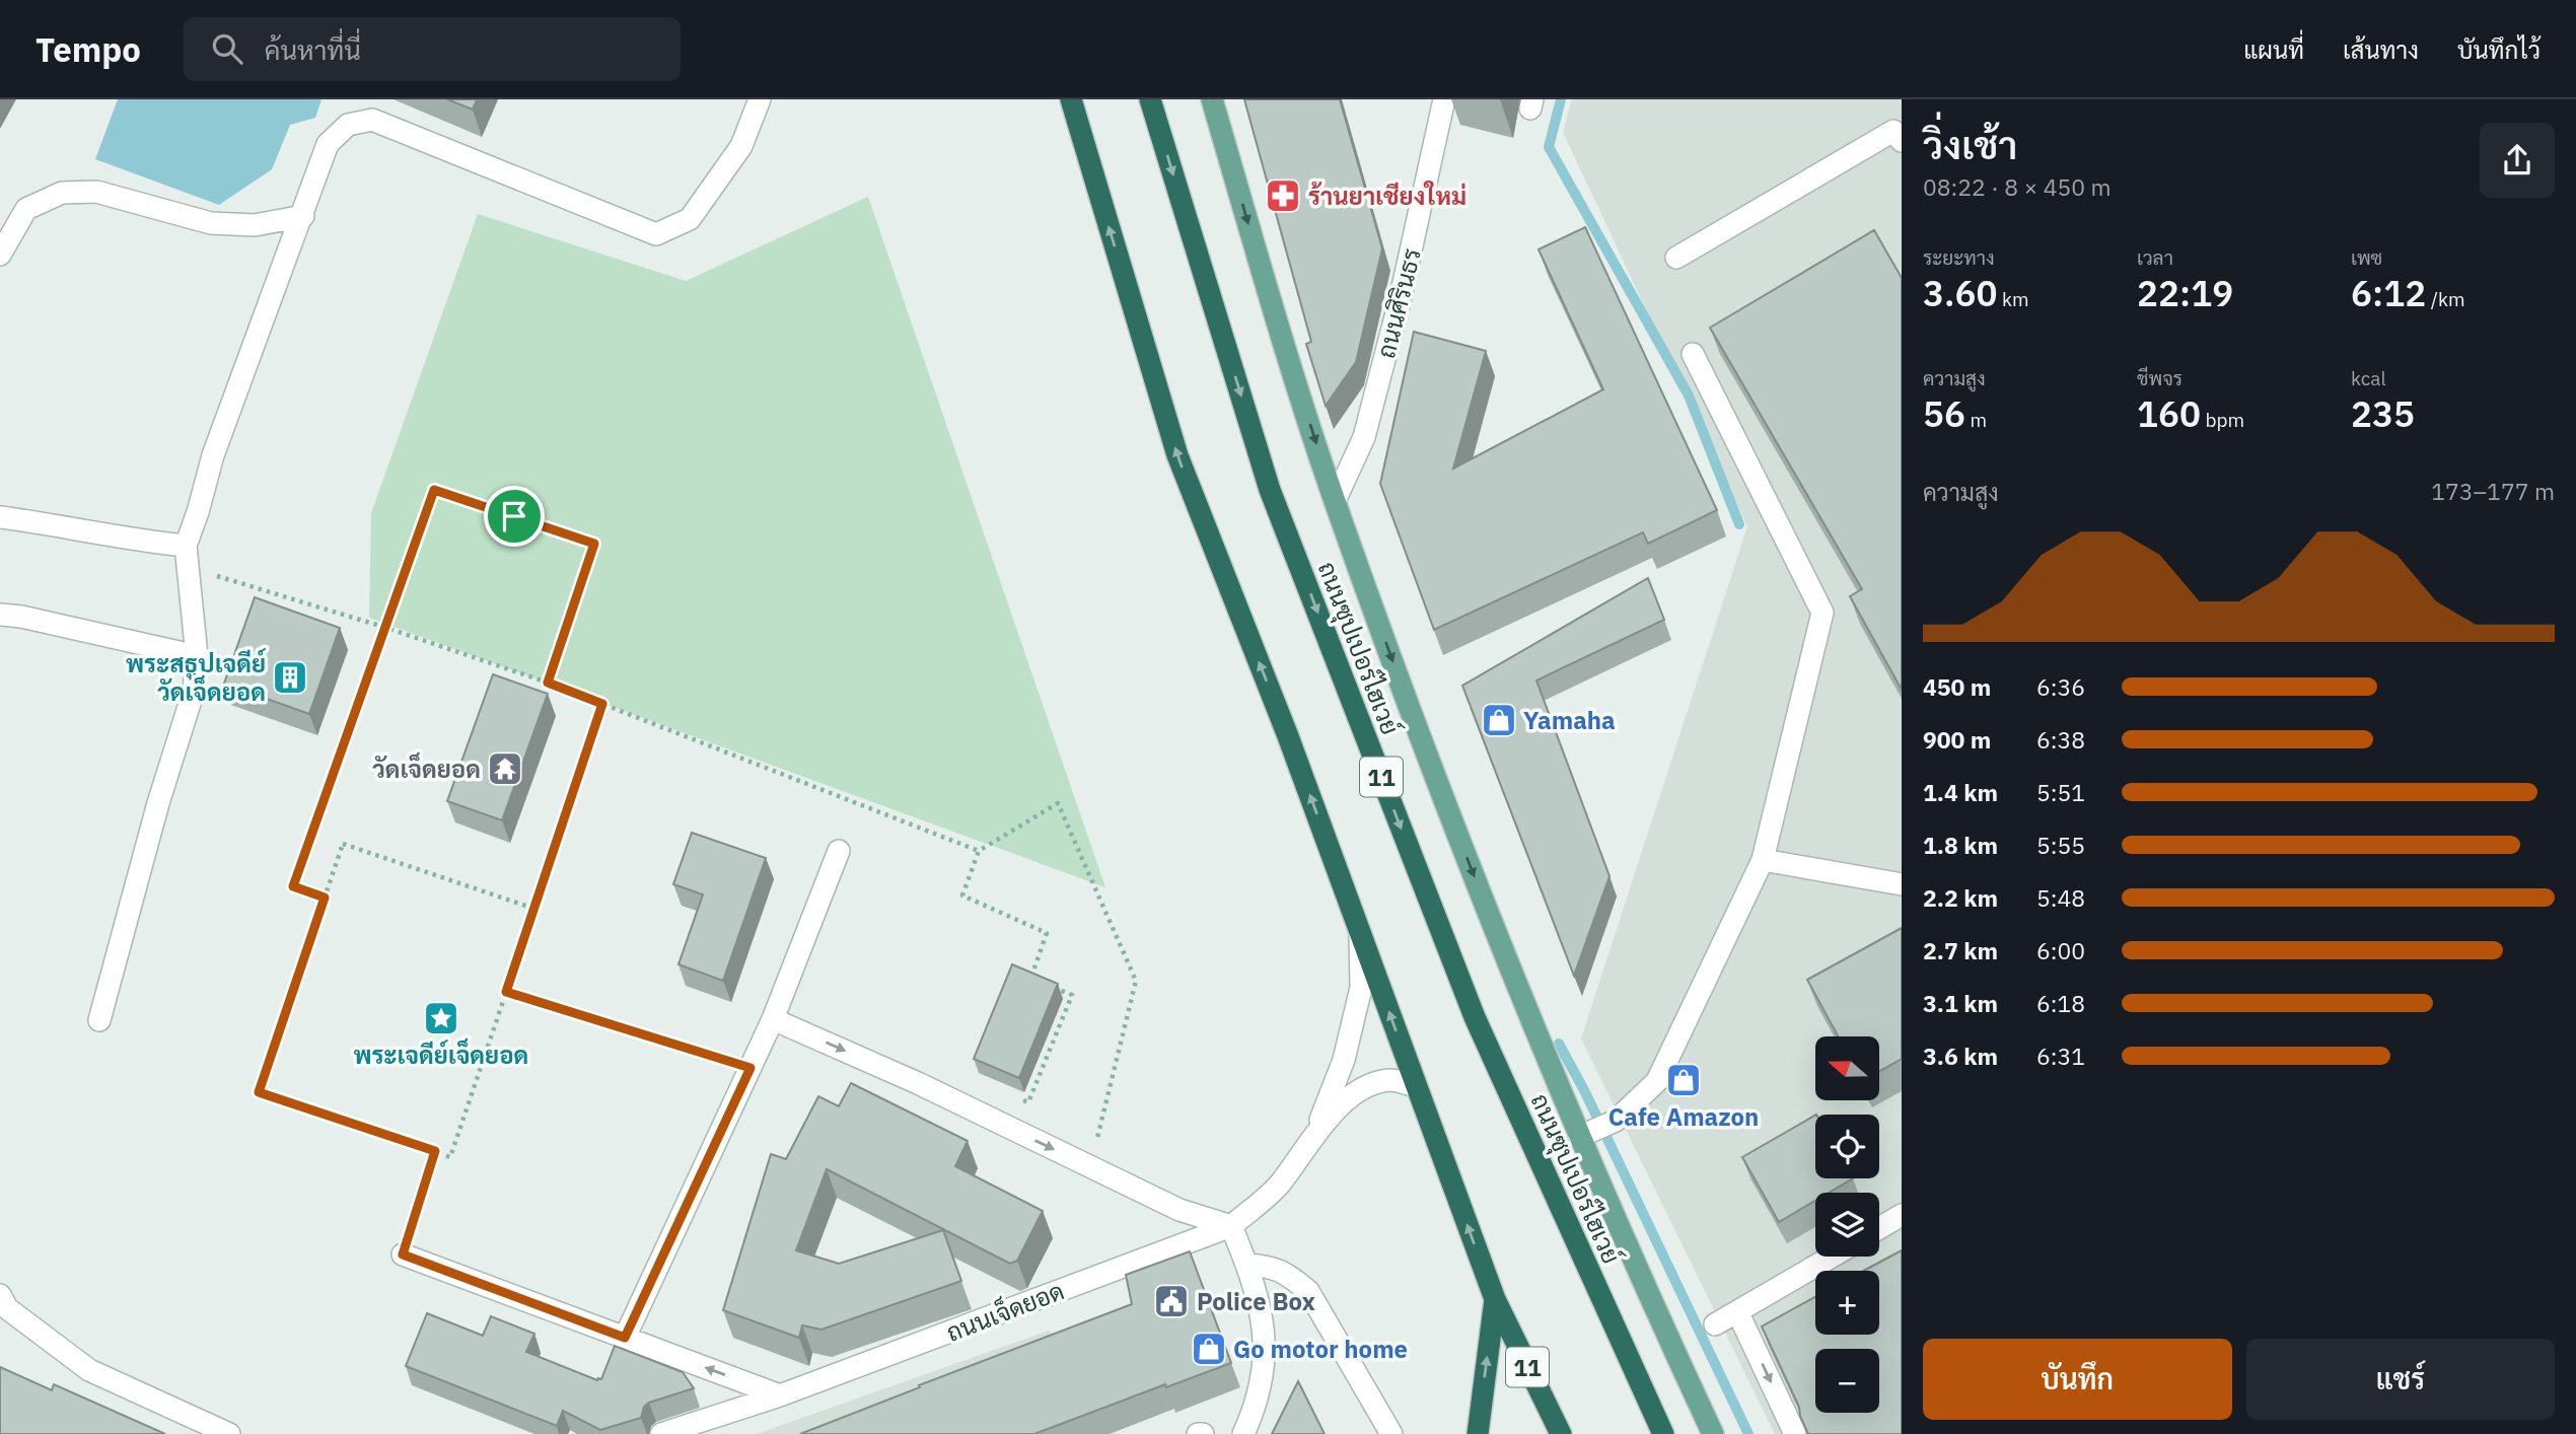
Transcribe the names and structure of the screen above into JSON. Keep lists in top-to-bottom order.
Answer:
{
  "streets": {
    "highway": ["ถนนซุปเปอร์ไฮเวย์", "11"],
    "street": ["ถนนศิรินธร", "ถนนเจ็ดยอด"]
  },
  "crossings": [
    ["11", "ถนนเจ็ดยอด"]
  ],
  "places": {
    "pharmacy": ["ร้านยาเชียงใหม่"],
    "building": ["พระสธูปเจดีย์ วัดเจ็ดยอด"],
    "shop": ["Yamaha", "Cafe Amazon", "Go motor home"],
    "temple": ["วัดเจ็ดยอด"],
    "place": ["พระเจดีย์เจ็ดยอด"],
    "public building": ["Police Box"]
  },
  "north": "left",
  "page": {
    "header": "Tempo",
    "search": "ค้นหาที่นี่",
    "nav": ["แผนที่", "เส้นทาง", "บันทึกไว้"],
    "heading": ["วิ่งเช้า", "08:22 · 8 × 450 m"],
    "stats": [
      ["ระยะทาง", "3.60 km"],
      ["เวลา", "22:19"],
      ["เพซ", "6:12 /km"],
      ["ความสูง", "56 m"],
      ["ชีพจร", "160 bpm"],
      ["kcal", "235"]
    ],
    "chart": ["ความสูง", "173–177 m"],
    "list": [
      {
        "name": "450 m",
        "note": "6:36"
      },
      {
        "name": "900 m",
        "note": "6:38"
      },
      {
        "name": "1.4 km",
        "note": "5:51"
      },
      {
        "name": "1.8 km",
        "note": "5:55"
      },
      {
        "name": "2.2 km",
        "note": "5:48"
      },
      {
        "name": "2.7 km",
        "note": "6:00"
      },
      {
        "name": "3.1 km",
        "note": "6:18"
      },
      {
        "name": "3.6 km",
        "note": "6:31"
      }
    ],
    "map_buttons": ["+", "−"],
    "buttons": ["บันทึก", "แชร์"]
  }
}
